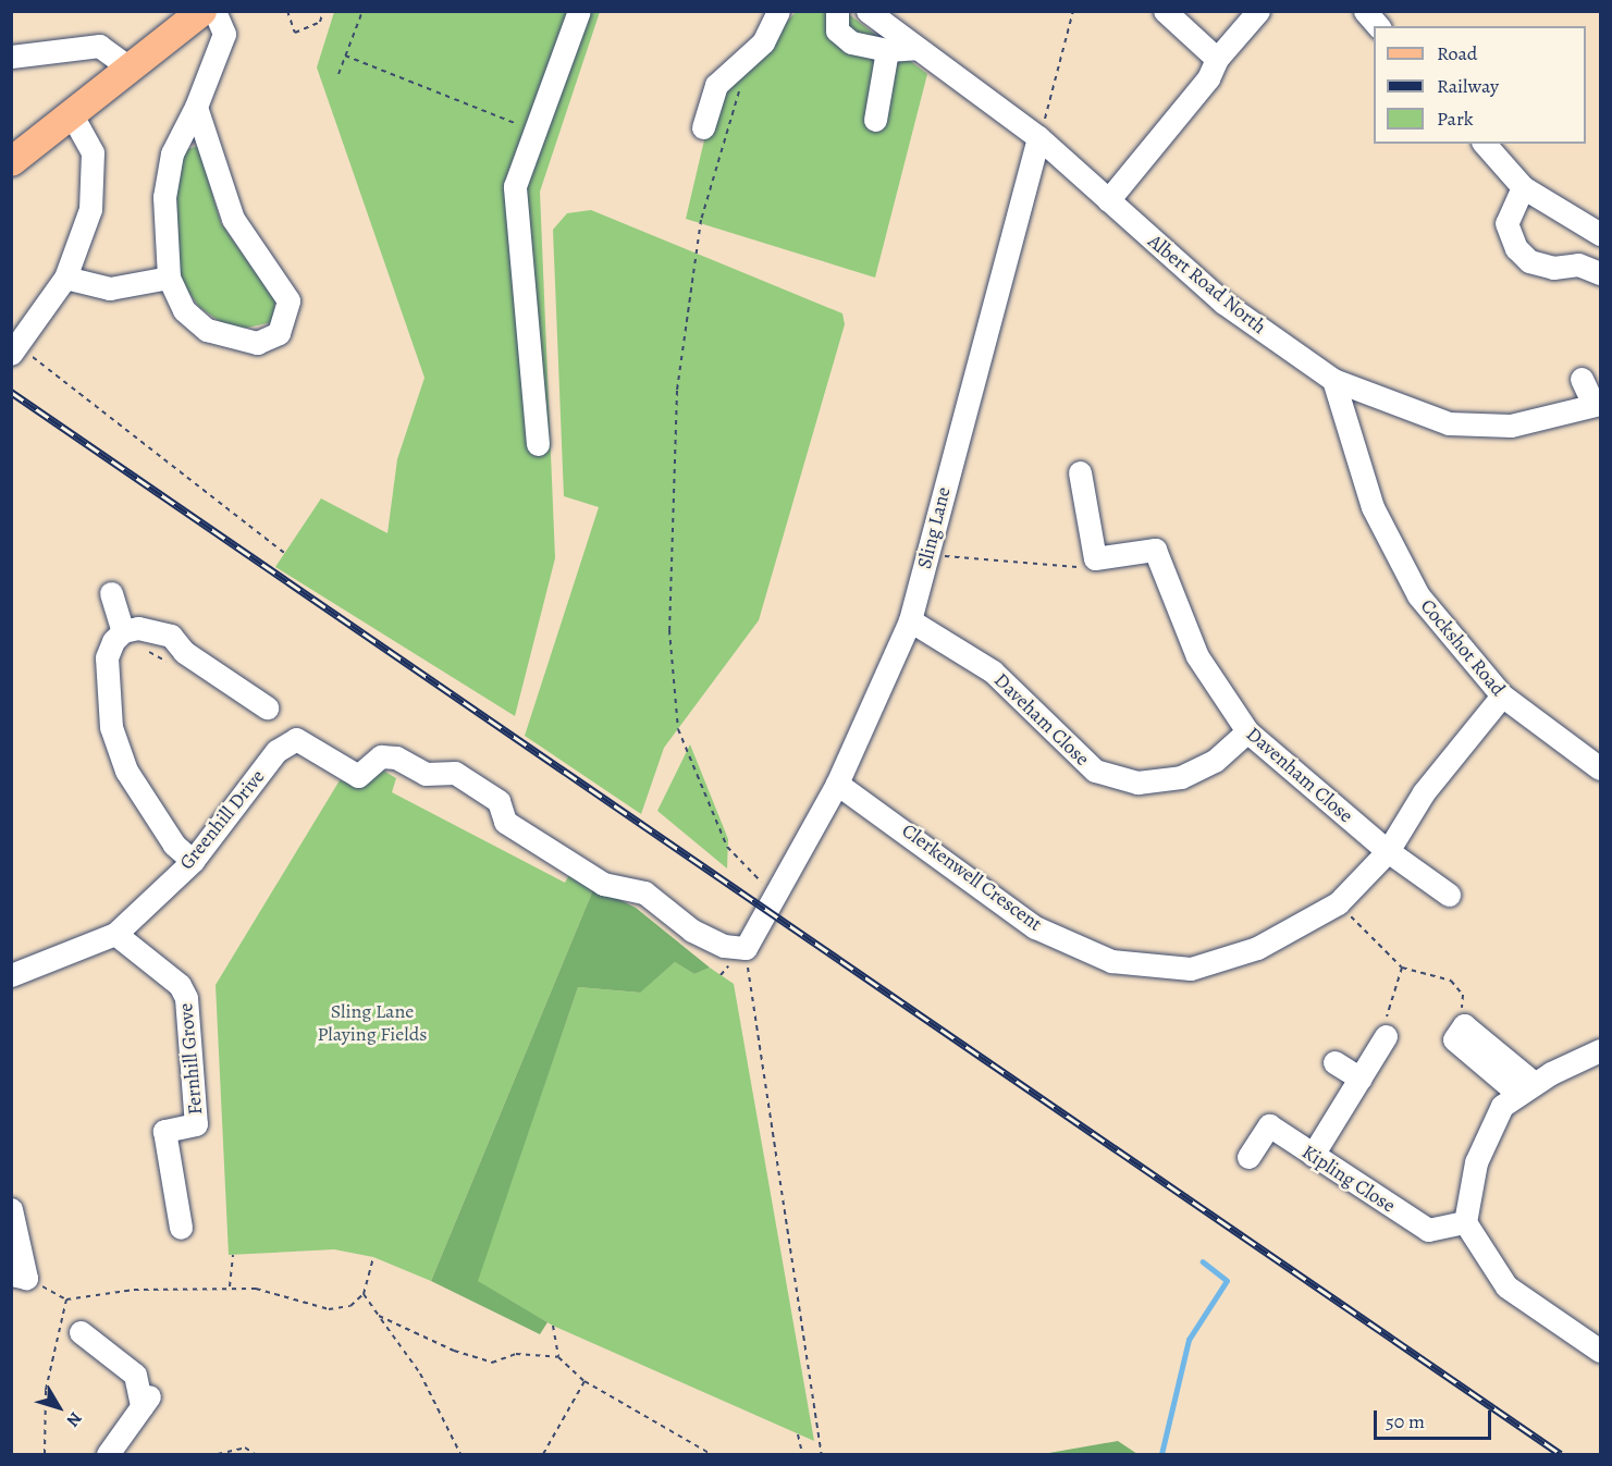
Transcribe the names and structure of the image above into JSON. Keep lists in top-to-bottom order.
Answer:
{
  "streets": {
    "street": [
      "Albert Road North",
      "Sling Lane",
      "Cockshot Road",
      "Daveham Close",
      "Davenham Close",
      "Greenhill Drive",
      "Clerkenwell Crescent",
      "Fernhill Grove",
      "Kipling Close"
    ]
  },
  "crossings": [
    ["Albert Road North", "Sling Lane"],
    ["Albert Road North", "Cockshot Road"],
    ["Sling Lane", "Daveham Close"],
    ["Sling Lane", "Greenhill Drive"],
    ["Sling Lane", "Clerkenwell Crescent"],
    ["Cockshot Road", "Clerkenwell Crescent"],
    ["Daveham Close", "Davenham Close"],
    ["Davenham Close", "Clerkenwell Crescent"],
    ["Greenhill Drive", "Fernhill Grove"]
  ],
  "parks": ["Sling Lane Playing Fields"],
  "legend": ["Road", "Railway", "Park"],
  "scale_bar": "50 m",
  "north": "bottom right"
}
